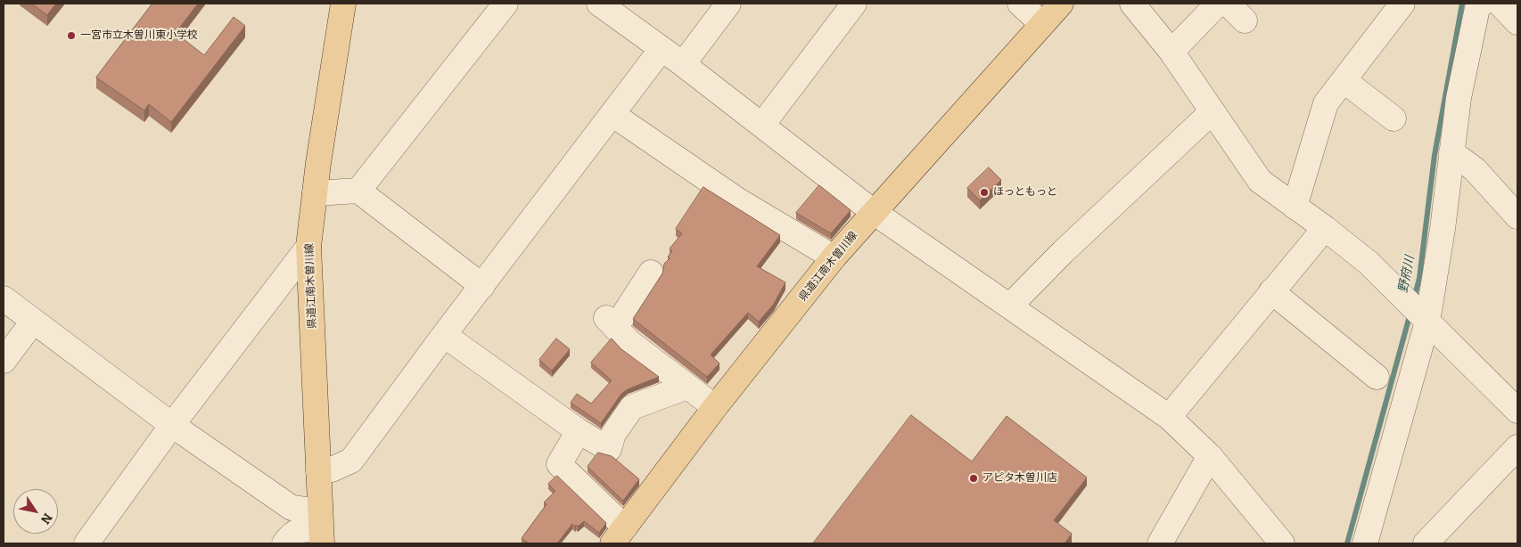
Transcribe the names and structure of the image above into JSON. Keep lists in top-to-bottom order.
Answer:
{
  "streets": {
    "main road": ["県道江南木曽川線"]
  },
  "water": ["野府川"],
  "places": ["一宮市立木曽川東小学校", "ほっともっと", "アピタ木曽川店"],
  "north": "bottom right"
}
